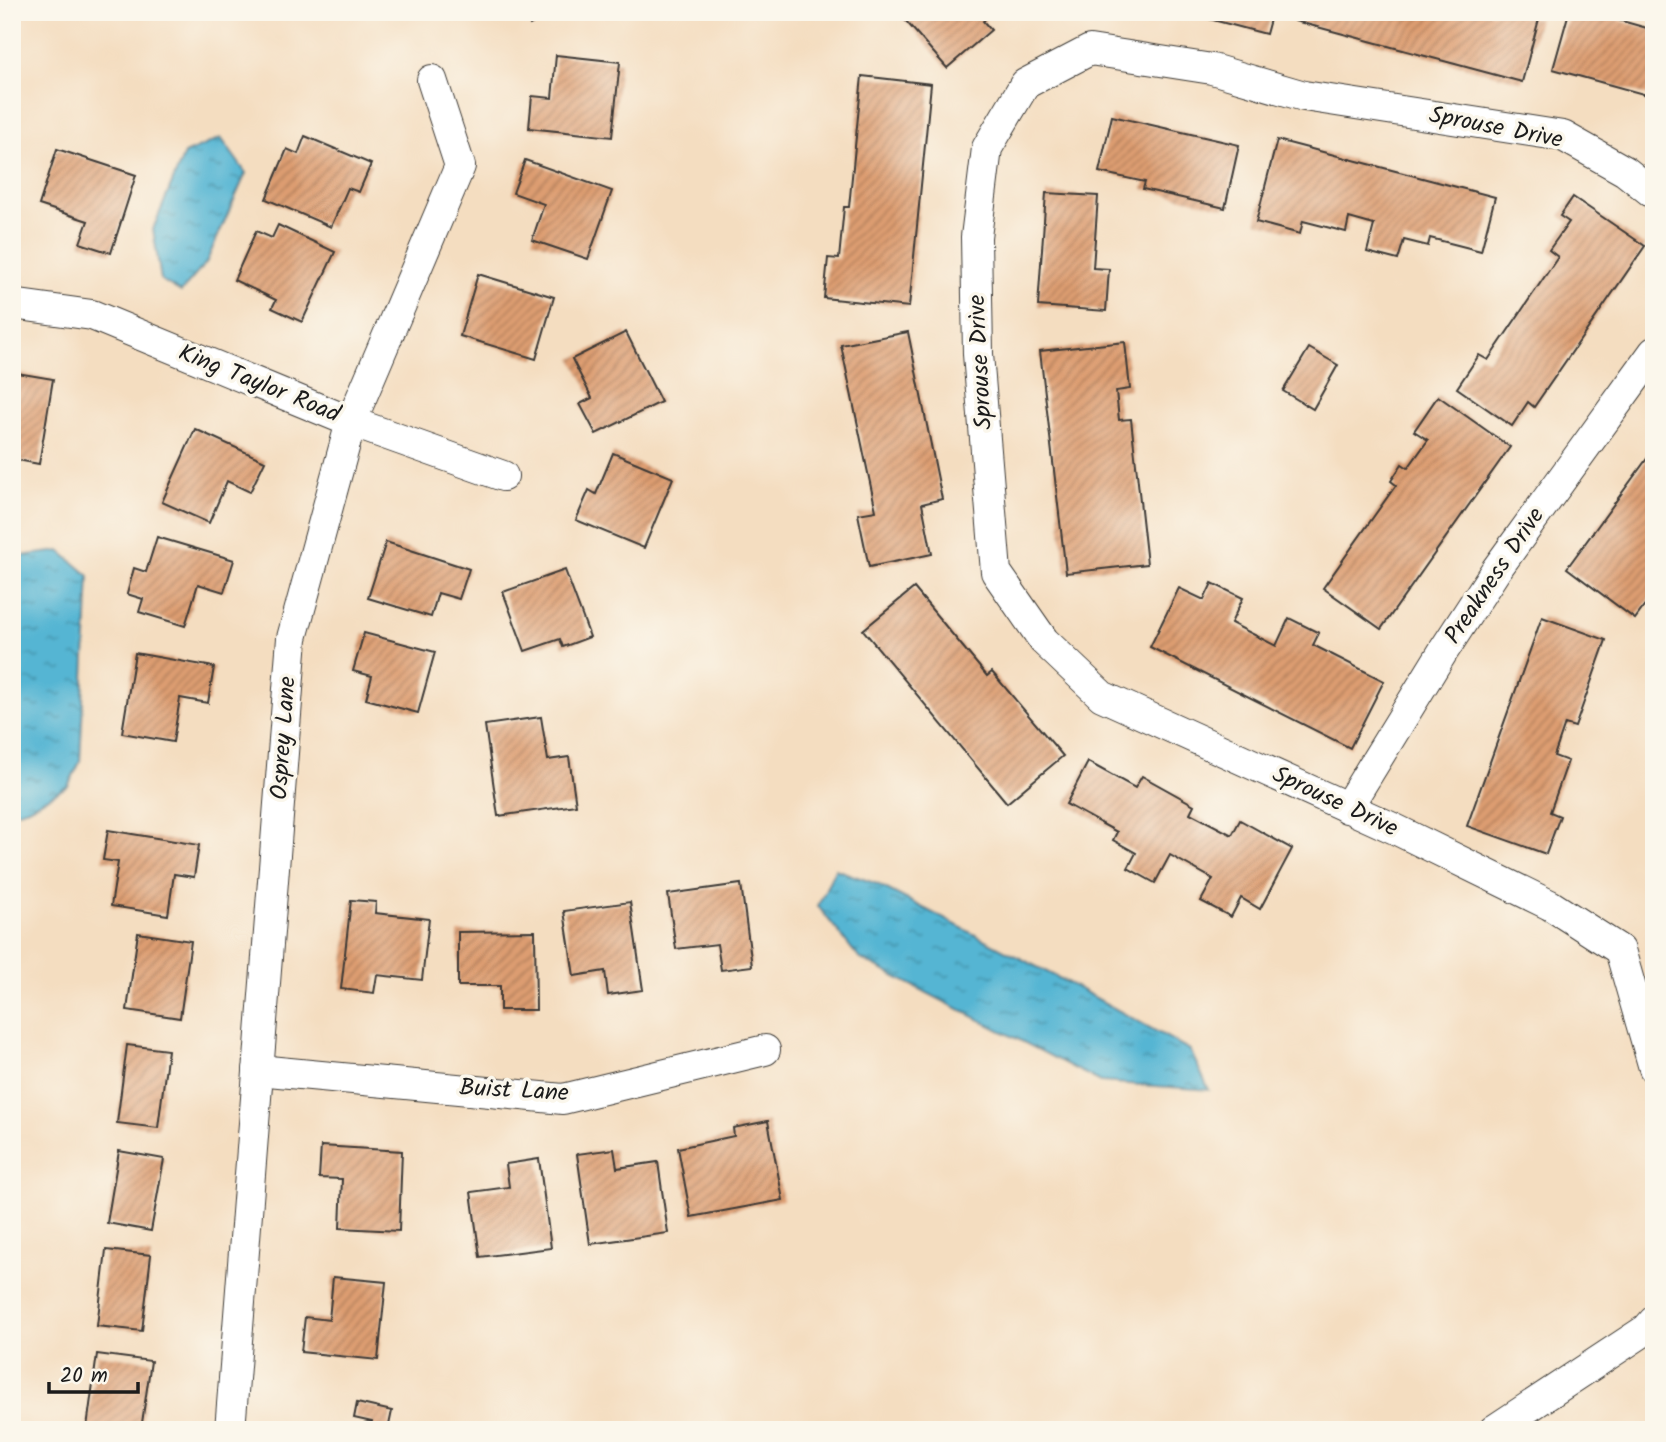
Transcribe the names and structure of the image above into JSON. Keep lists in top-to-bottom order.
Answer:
{
  "streets": {
    "street": [
      "Sprouse Drive",
      "King Taylor Road",
      "Preakness Drive",
      "Osprey Lane",
      "Buist Lane"
    ]
  },
  "crossings": [
    ["Sprouse Drive", "Preakness Drive"],
    ["King Taylor Road", "Osprey Lane"],
    ["Osprey Lane", "Buist Lane"]
  ],
  "scale_bar": "20 m"
}
